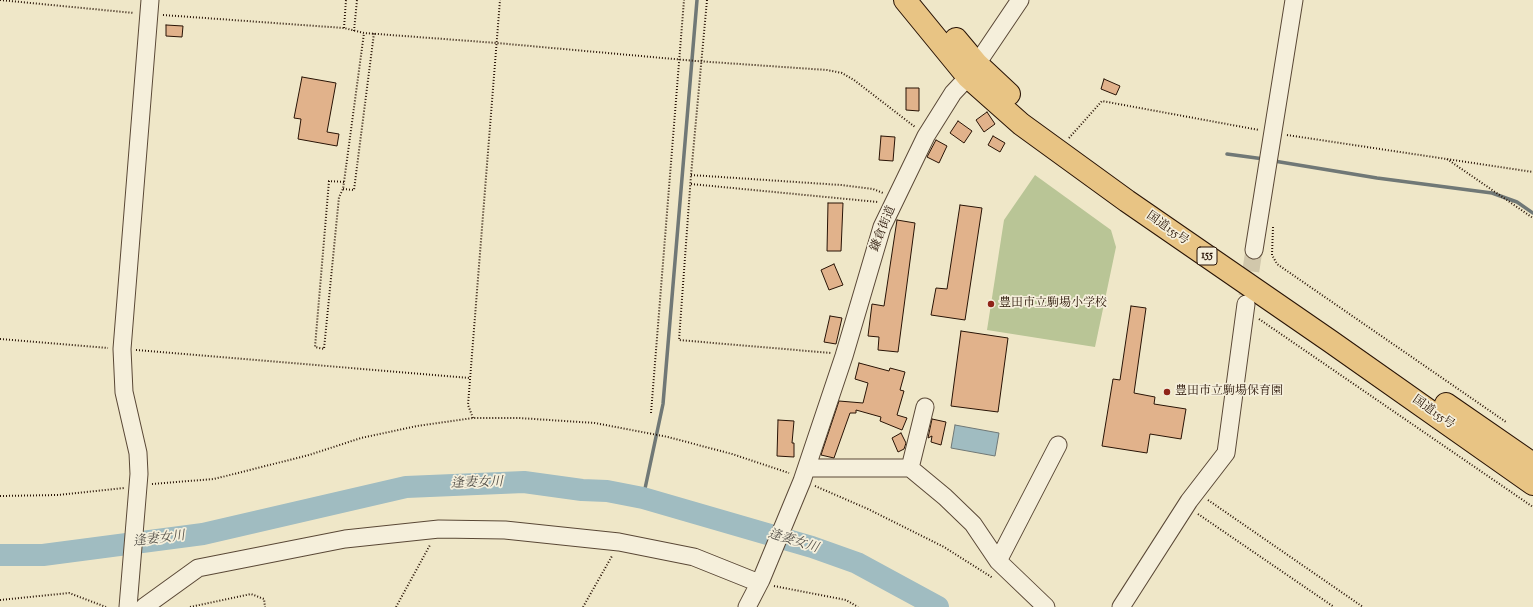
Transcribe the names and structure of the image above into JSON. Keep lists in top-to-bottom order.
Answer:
{
  "streets": {
    "highway": ["国道155号", "155"],
    "street": ["鎌倉街道"]
  },
  "crossings": [
    ["鎌倉街道", "国道155号"]
  ],
  "water": ["逢妻女川"],
  "places": ["豊田市立駒場小学校", "豊田市立駒場保育園"]
}
